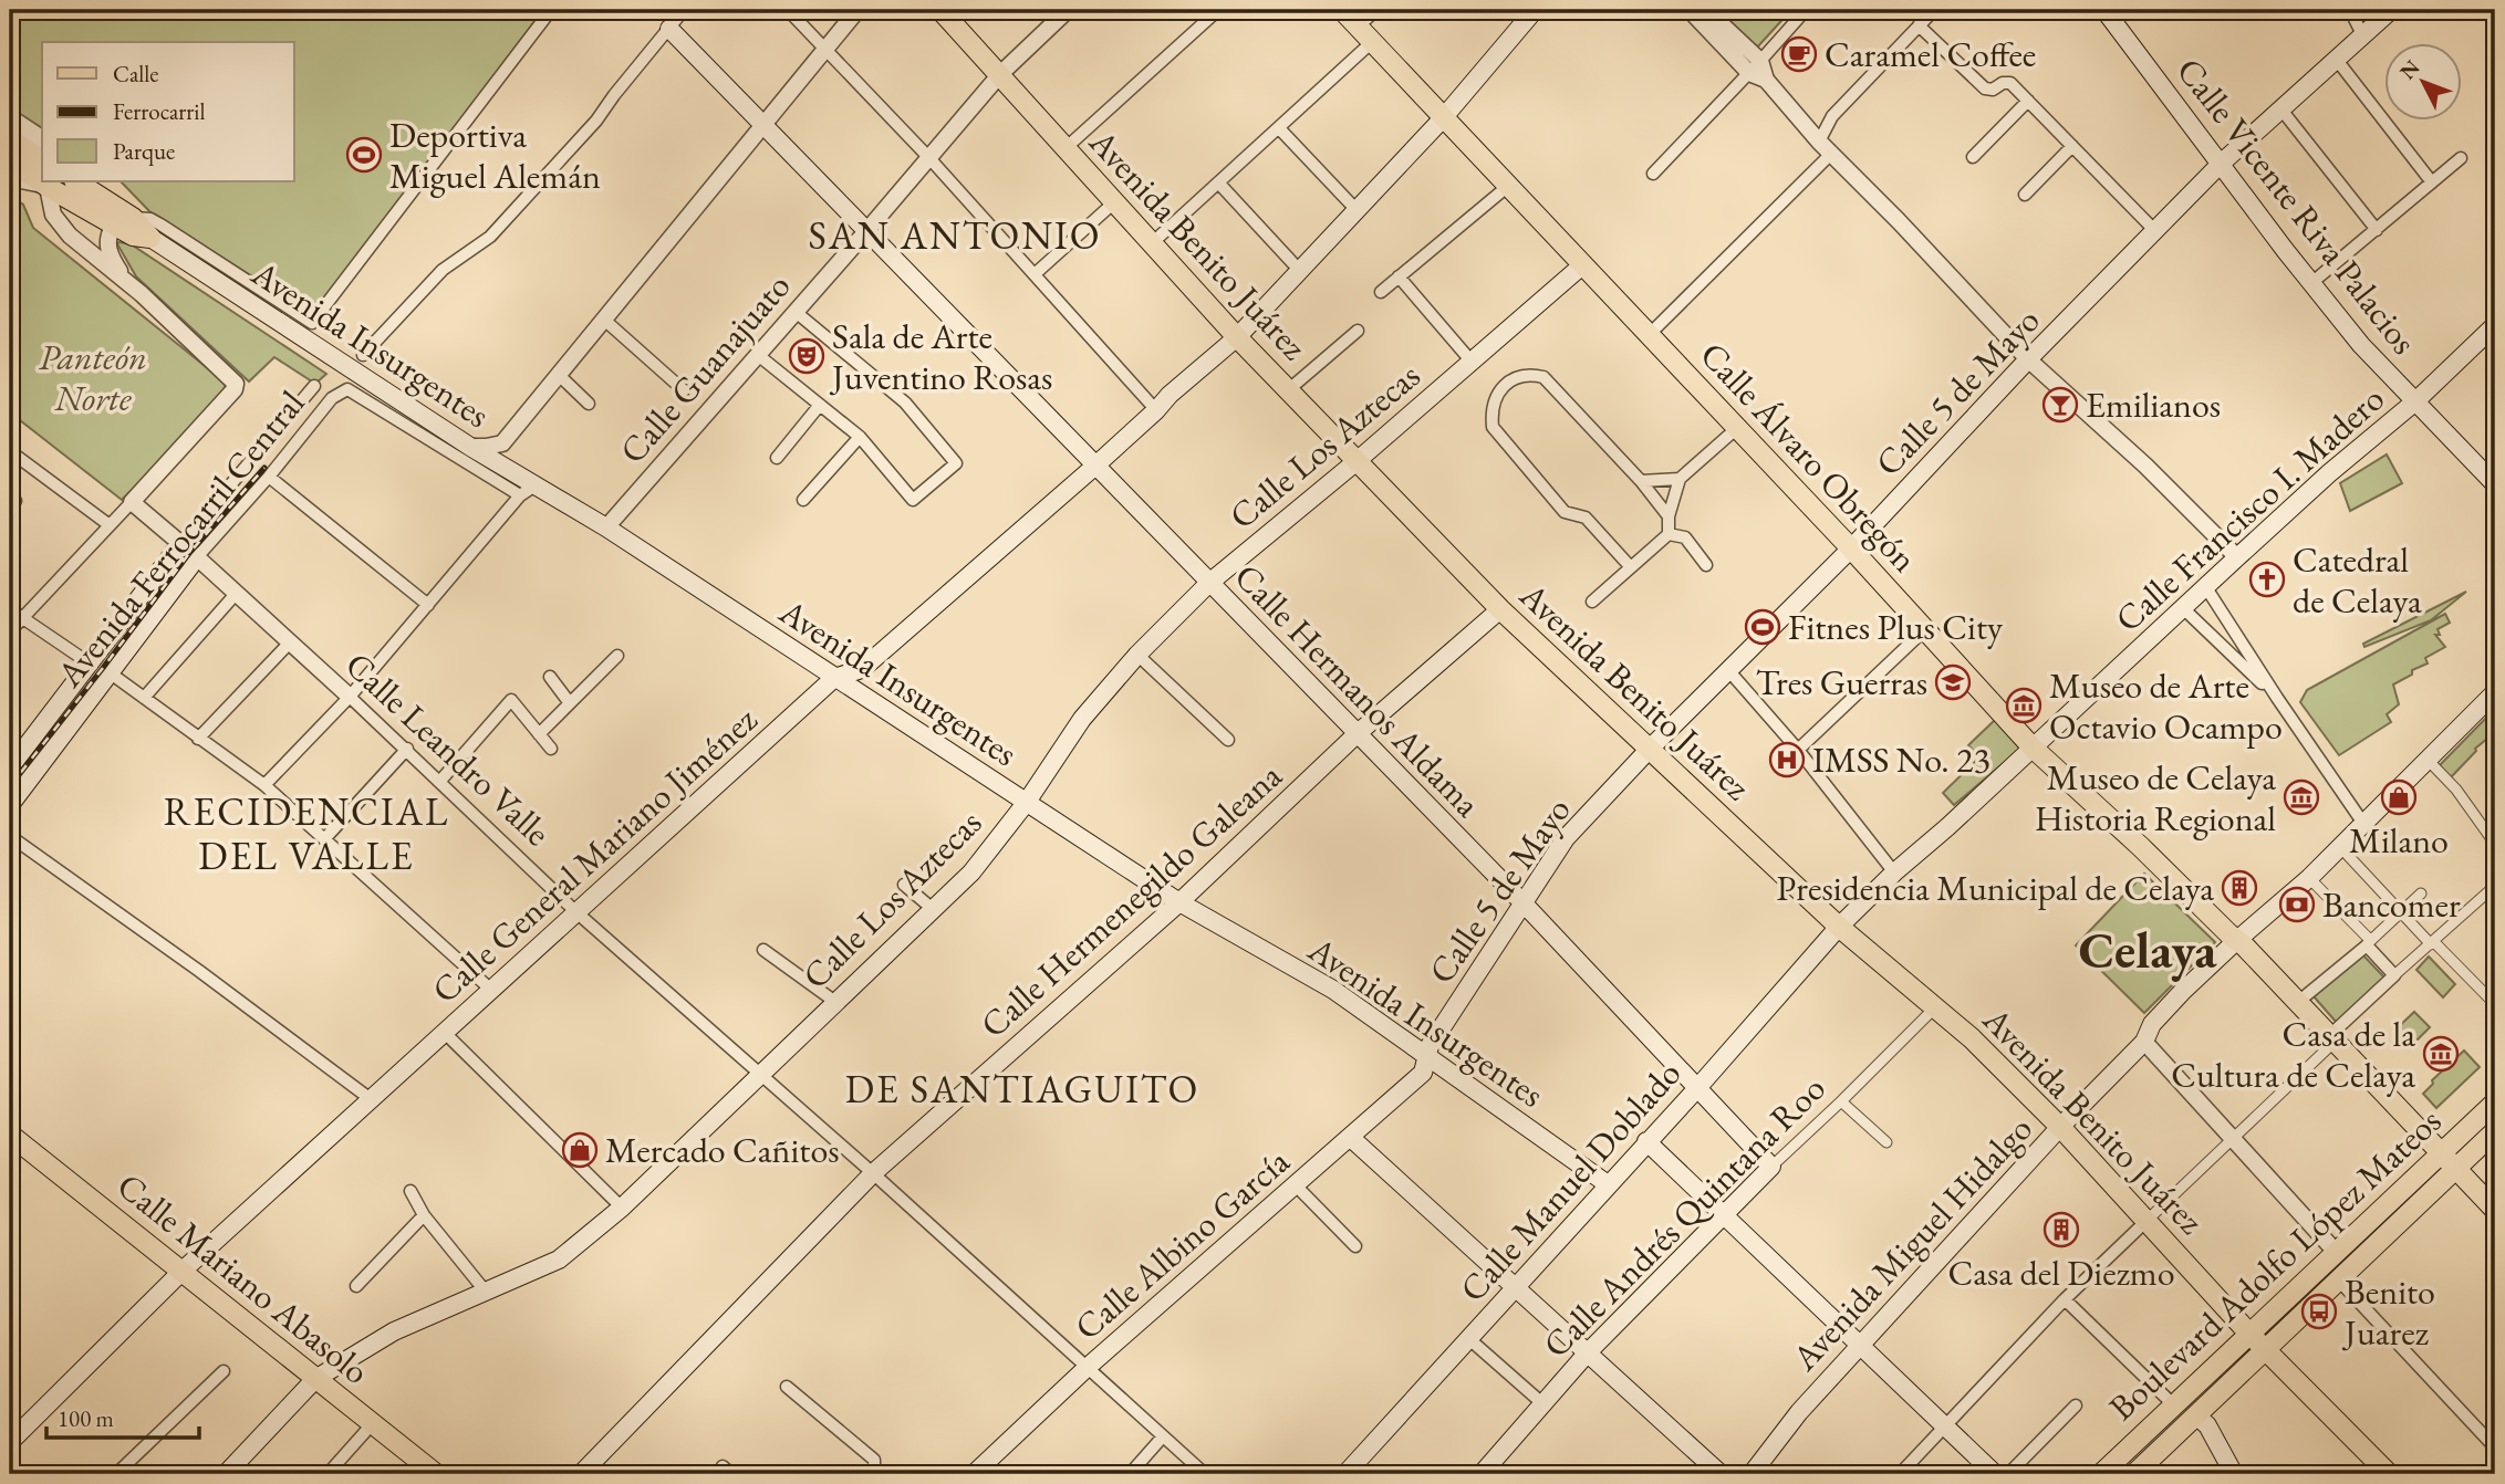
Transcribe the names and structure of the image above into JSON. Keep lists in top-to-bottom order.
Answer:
{
  "streets": {
    "main road": [
      "Calle Vicente Riva Palacios",
      "Avenida Benito Juárez",
      "Avenida Insurgentes",
      "Calle 5 de Mayo",
      "Calle Los Aztecas",
      "Calle Álvaro Obregón",
      "Calle Francisco I. Madero",
      "Avenida Ferrocarril Central",
      "Calle Hermanos Aldama",
      "Calle General Mariano Jiménez",
      "Calle Hermenegildo Galeana",
      "Calle Manuel Doblado",
      "Calle Andrés Quintana Roo",
      "Avenida Miguel Hidalgo",
      "Calle Albino García",
      "Boulevard Adolfo López Mateos",
      "Calle Mariano Abasolo"
    ],
    "street": ["Calle Guanajuato", "Calle Leandro Valle"]
  },
  "crossings": [
    ["Calle Vicente Riva Palacios", "Calle 5 de Mayo"],
    ["Calle Vicente Riva Palacios", "Calle Francisco I. Madero"],
    ["Avenida Benito Juárez", "Calle Guanajuato"],
    ["Avenida Benito Juárez", "Calle 5 de Mayo"],
    ["Avenida Benito Juárez", "Calle Los Aztecas"],
    ["Avenida Benito Juárez", "Calle Francisco I. Madero"],
    ["Avenida Benito Juárez", "Calle General Mariano Jiménez"],
    ["Avenida Benito Juárez", "Calle Hermenegildo Galeana"],
    ["Avenida Benito Juárez", "Calle Manuel Doblado"],
    ["Avenida Benito Juárez", "Calle Andrés Quintana Roo"],
    ["Avenida Benito Juárez", "Avenida Miguel Hidalgo"],
    ["Avenida Benito Juárez", "Boulevard Adolfo López Mateos"],
    ["Avenida Insurgentes", "Calle Guanajuato"],
    ["Avenida Insurgentes", "Calle 5 de Mayo"],
    ["Avenida Insurgentes", "Calle Los Aztecas"],
    ["Avenida Insurgentes", "Calle General Mariano Jiménez"],
    ["Avenida Insurgentes", "Calle Hermenegildo Galeana"],
    ["Avenida Insurgentes", "Calle Manuel Doblado"],
    ["Avenida Insurgentes", "Calle Albino García"],
    ["Calle Guanajuato", "Calle Hermanos Aldama"],
    ["Calle 5 de Mayo", "Calle Álvaro Obregón"],
    ["Calle 5 de Mayo", "Calle Hermanos Aldama"],
    ["Calle 5 de Mayo", "Calle Albino García"],
    ["Calle Los Aztecas", "Calle Álvaro Obregón"],
    ["Calle Los Aztecas", "Calle Hermanos Aldama"],
    ["Calle Los Aztecas", "Calle Leandro Valle"],
    ["Calle Los Aztecas", "Calle Mariano Abasolo"],
    ["Calle Álvaro Obregón", "Calle Francisco I. Madero"],
    ["Calle Álvaro Obregón", "Calle General Mariano Jiménez"],
    ["Calle Álvaro Obregón", "Avenida Miguel Hidalgo"],
    ["Calle Álvaro Obregón", "Boulevard Adolfo López Mateos"],
    ["Calle Francisco I. Madero", "Calle Manuel Doblado"],
    ["Avenida Ferrocarril Central", "Calle Leandro Valle"],
    ["Calle Hermanos Aldama", "Calle General Mariano Jiménez"],
    ["Calle Hermanos Aldama", "Calle Hermenegildo Galeana"],
    ["Calle Hermanos Aldama", "Calle Manuel Doblado"],
    ["Calle Hermanos Aldama", "Calle Andrés Quintana Roo"],
    ["Calle Leandro Valle", "Calle General Mariano Jiménez"],
    ["Calle Leandro Valle", "Calle Hermenegildo Galeana"],
    ["Calle Leandro Valle", "Calle Albino García"],
    ["Calle General Mariano Jiménez", "Calle Mariano Abasolo"]
  ],
  "districts": [
    "SAN ANTONIO",
    "RECIDENCIAL DEL VALLE",
    "Celaya",
    "DE SANTIAGUITO"
  ],
  "parks": ["Panteón Norte"],
  "places": {
    "cafe": ["Caramel Coffee"],
    "sports": ["Deportiva Miguel Alemán", "Fitnes Plus City"],
    "theatre": ["Sala de Arte Juventino Rosas"],
    "bar": ["Emilianos"],
    "church": ["Catedral de Celaya"],
    "school or university": ["Tres Guerras"],
    "museum": ["Museo de Arte Octavio Ocampo", "Museo de Celaya Historia Regional", "Casa de la Cultura de Celaya"],
    "hospital": ["IMSS No. 23"],
    "shop": ["Milano", "Mercado Cañitos"],
    "building": ["Presidencia Municipal de Celaya", "Casa del Diezmo"],
    "bank": ["Bancomer"],
    "bus stop": ["Benito Juarez"]
  },
  "legend": ["Calle", "Ferrocarril", "Parque"],
  "scale_bar": "100 m",
  "north": "top left"
}
